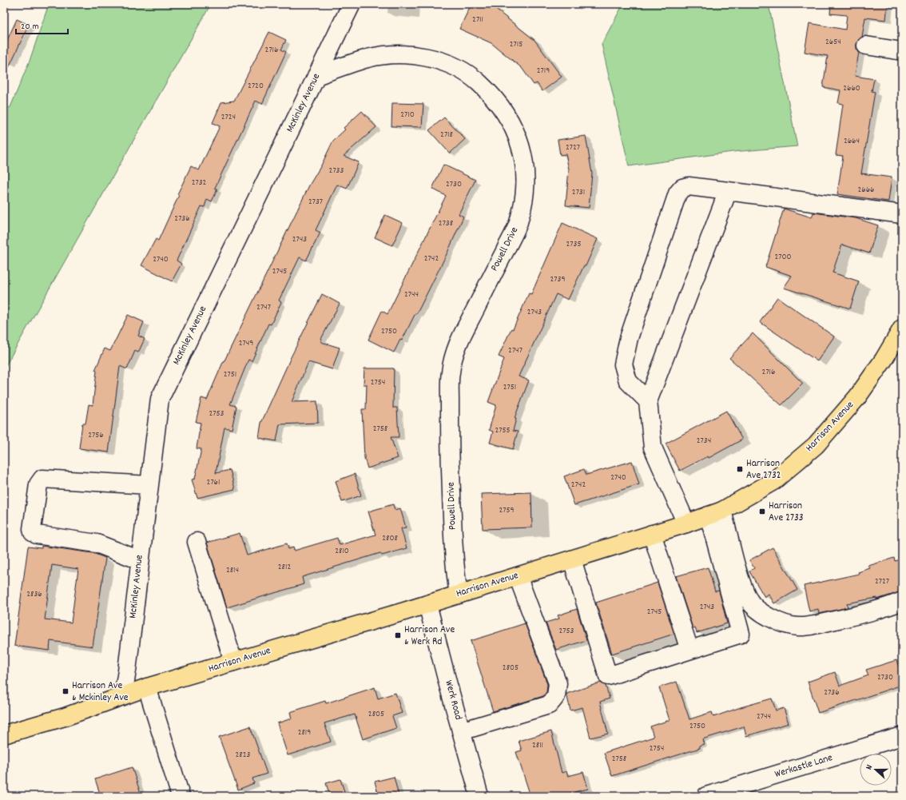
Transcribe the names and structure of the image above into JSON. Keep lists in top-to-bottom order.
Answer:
{
  "streets": {
    "main road": ["Harrison Avenue"],
    "street": [
      "McKinley Avenue",
      "Powell Drive",
      "Werk Road",
      "Werkastle Lane"
    ]
  },
  "crossings": [
    ["McKinley Avenue", "Powell Drive"],
    ["McKinley Avenue", "Harrison Avenue"],
    ["Powell Drive", "Harrison Avenue"],
    ["Harrison Avenue", "Werk Road"]
  ],
  "places": {
    "transit": [
      "Harrison Ave 2732",
      "Harrison Ave 2733",
      "Harrison Ave & Werk Rd",
      "Harrison Ave & Mckinley Ave"
    ]
  },
  "house_numbers": [
    "2711",
    "2654",
    "2715",
    "2716",
    "2719",
    "2720",
    "2660",
    "2710",
    "2724",
    "2718",
    "2664",
    "2727",
    "2733",
    "2732",
    "2730",
    "2666",
    "2731",
    "2737",
    "2736",
    "2738",
    "2743",
    "2735",
    "2700",
    "2742",
    "2740",
    "2745",
    "2739",
    "2744",
    "2747",
    "2743",
    "2750",
    "2749",
    "2747",
    "2716",
    "2751",
    "2754",
    "2751",
    "2753",
    "2758",
    "2755",
    "2756",
    "2734",
    "2740",
    "2761",
    "2742",
    "2759",
    "2808",
    "2810",
    "2812",
    "2814",
    "2727",
    "2836",
    "2743",
    "2745",
    "2753",
    "2805",
    "2730",
    "2736",
    "2805",
    "2744",
    "2750",
    "2819",
    "2811",
    "2754",
    "2823",
    "2758"
  ],
  "scale_bar": "20 m",
  "north": "left"
}
